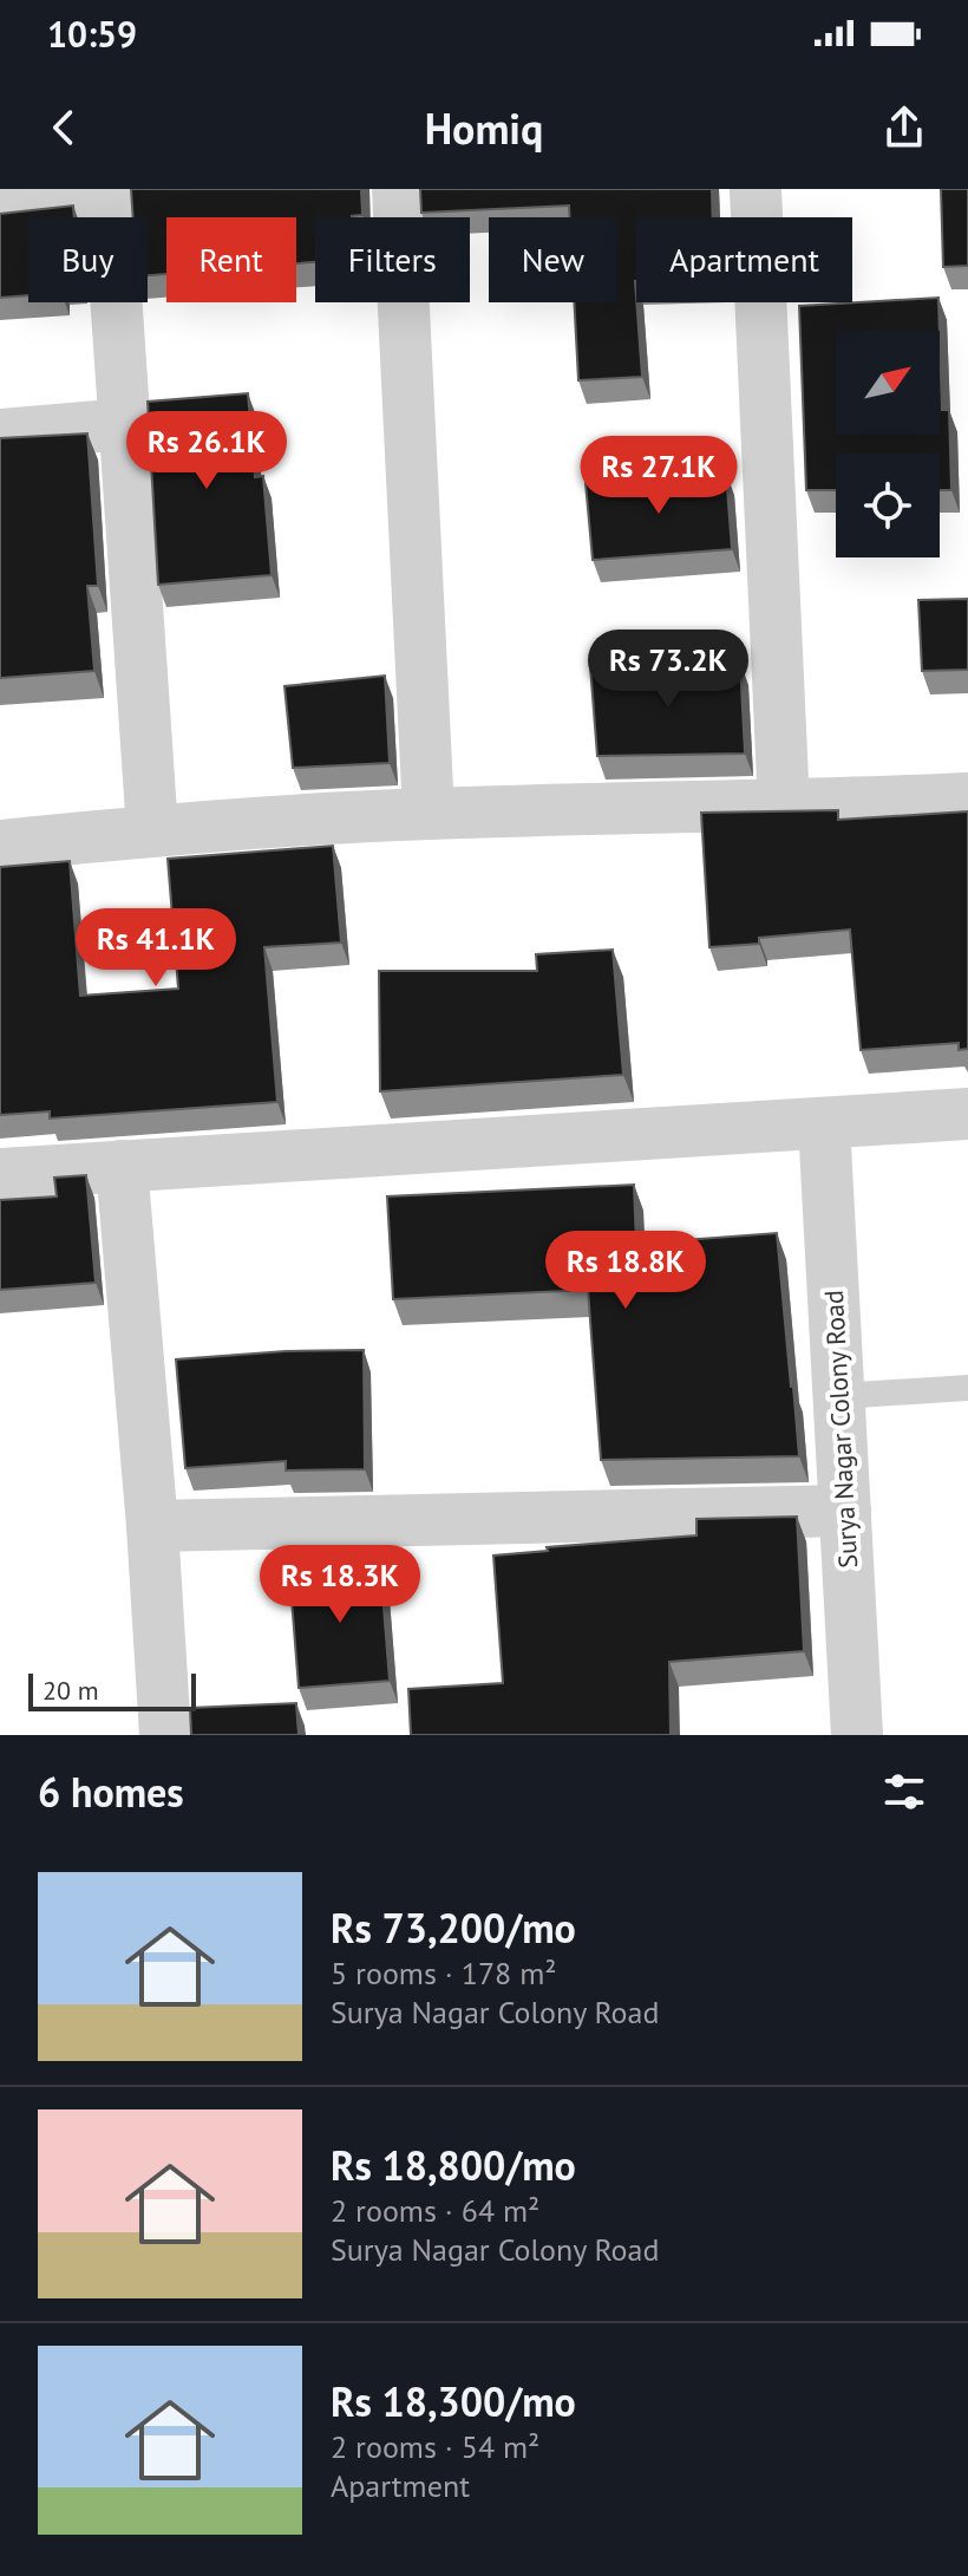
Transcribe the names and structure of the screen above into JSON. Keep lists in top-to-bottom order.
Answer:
{
  "streets": {
    "street": ["Surya Nagar Colony Road"]
  },
  "scale_bar": "20 m",
  "north": "top right",
  "page": {
    "status": "10:59",
    "header": "Homiq",
    "chip": [
      "Buy",
      "Rent",
      "Filters",
      "New",
      "Apartment"
    ],
    "price": [
      "Rs 26.1K",
      "Rs 27.1K",
      "Rs 73.2K",
      "Rs 41.1K",
      "Rs 18.8K",
      "Rs 18.3K"
    ],
    "scale": "20 m",
    "heading": "6 homes",
    "list": [
      {
        "name": "Rs 73,200/mo",
        "note": "5 rooms · 178 m² · Surya Nagar Colony Road"
      },
      {
        "name": "Rs 18,800/mo",
        "note": "2 rooms · 64 m² · Surya Nagar Colony Road"
      },
      {
        "name": "Rs 18,300/mo",
        "note": "2 rooms · 54 m² · Apartment"
      }
    ]
  }
}
